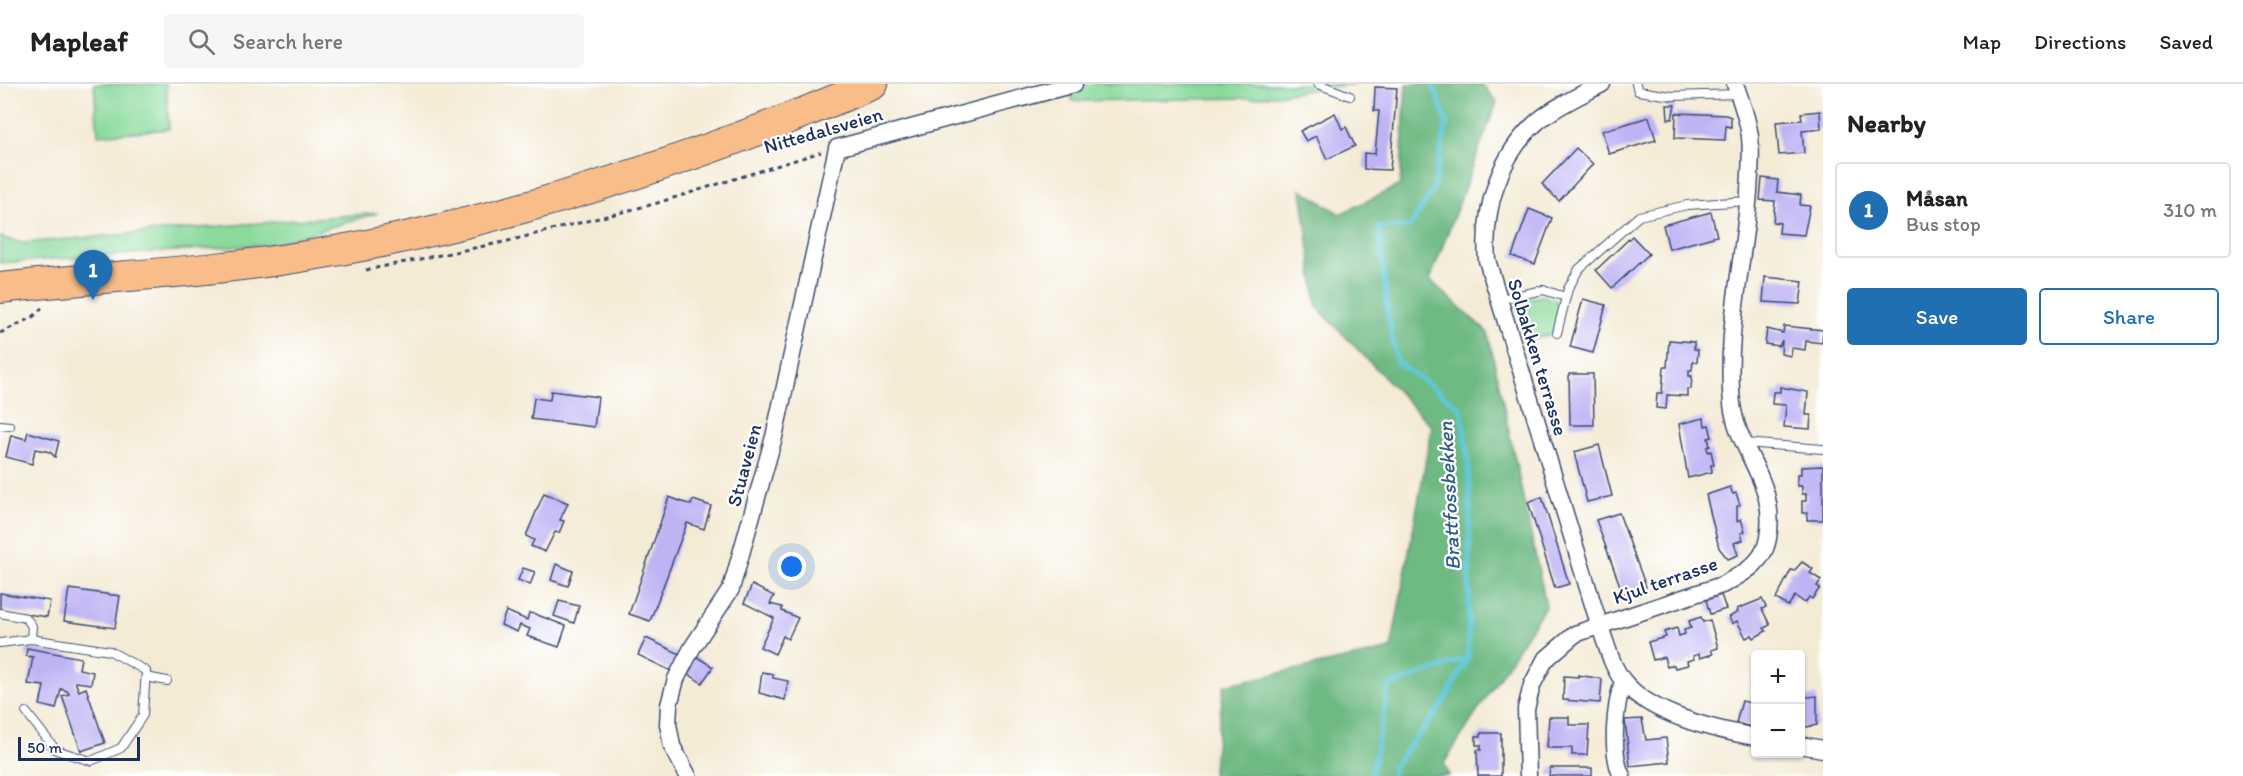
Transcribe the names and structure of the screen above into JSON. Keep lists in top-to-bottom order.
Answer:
{
  "streets": {
    "street": [
      "Nittedalsveien",
      "Solbakken terrasse",
      "Stuaveien",
      "Kjul terrasse"
    ]
  },
  "crossings": [
    ["Nittedalsveien", "Stuaveien"],
    ["Solbakken terrasse", "Kjul terrasse"]
  ],
  "water": ["Brattfossbekken"],
  "scale_bar": "50 m",
  "page": {
    "header": "Mapleaf",
    "search": "Search here",
    "nav": ["Map", "Directions", "Saved"],
    "heading": "Nearby",
    "list": [
      {
        "mark": "1",
        "name": "Måsan",
        "note": "Bus stop",
        "value": "310 m"
      }
    ],
    "pins": "1",
    "buttons": ["Save", "Share"],
    "map_buttons": ["+", "−"],
    "scale": "50 m"
  }
}
